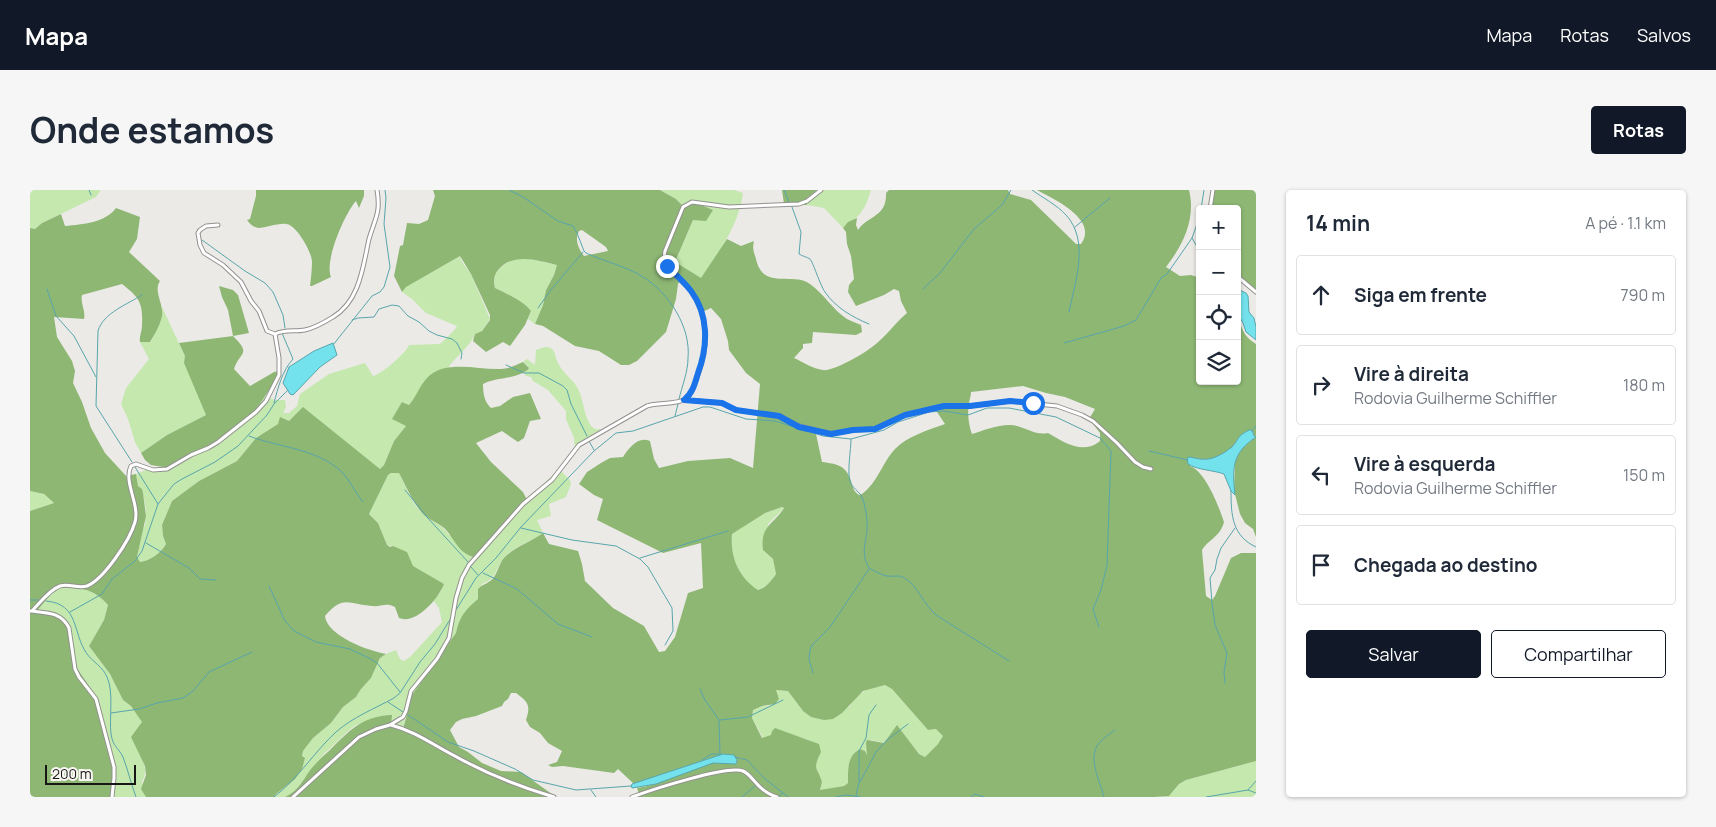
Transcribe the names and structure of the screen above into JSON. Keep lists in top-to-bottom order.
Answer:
{
  "scale_bar": "200 m",
  "page": {
    "header": "Mapa",
    "nav": ["Mapa", "Rotas", "Salvos"],
    "title": "Onde estamos",
    "buttons": [
      "Rotas",
      ["Salvar", "Compartilhar"]
    ],
    "heading": ["14 min", "A pé · 1.1 km"],
    "map_buttons": ["+", "−"],
    "list": [
      ["Siga em frente", "790 m"],
      ["Vire à direita", "Rodovia Guilherme Schiffler", "180 m"],
      ["Vire à esquerda", "Rodovia Guilherme Schiffler", "150 m"],
      "Chegada ao destino"
    ],
    "scale": "200 m"
  }
}
